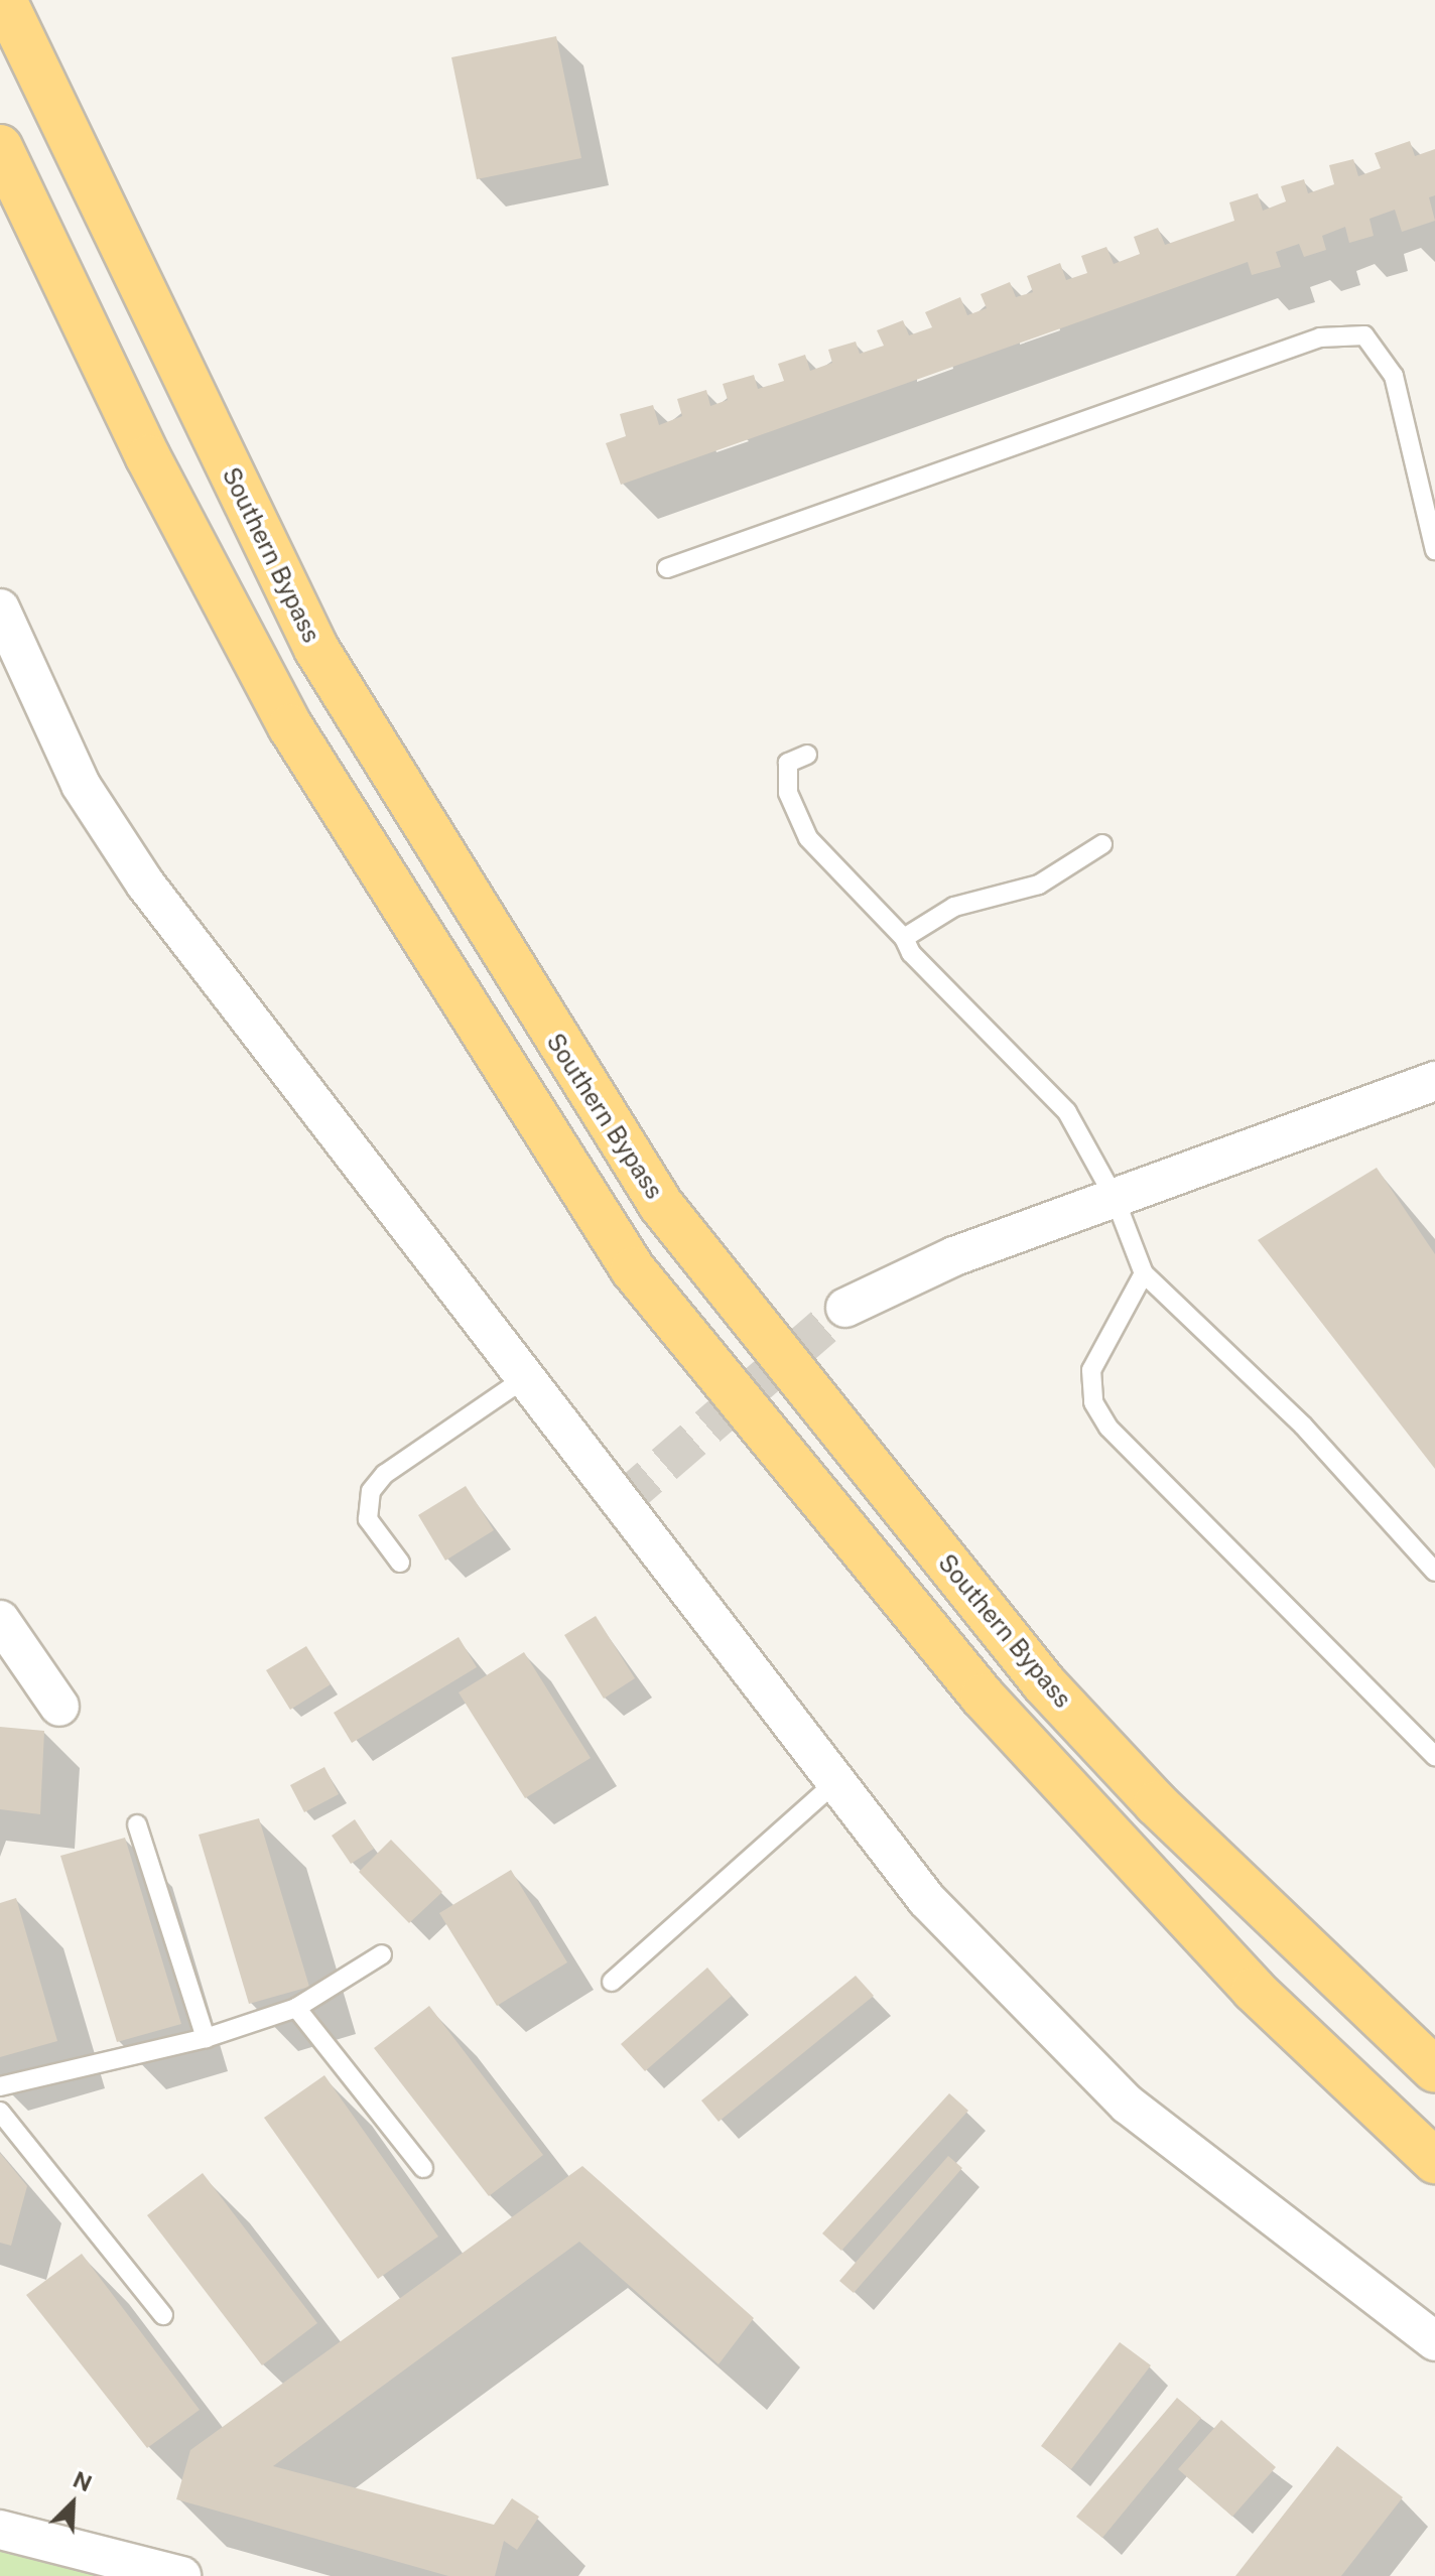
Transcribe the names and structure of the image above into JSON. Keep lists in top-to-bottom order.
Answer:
{
  "streets": {
    "highway": ["Southern Bypass"]
  },
  "north": "top right"
}
